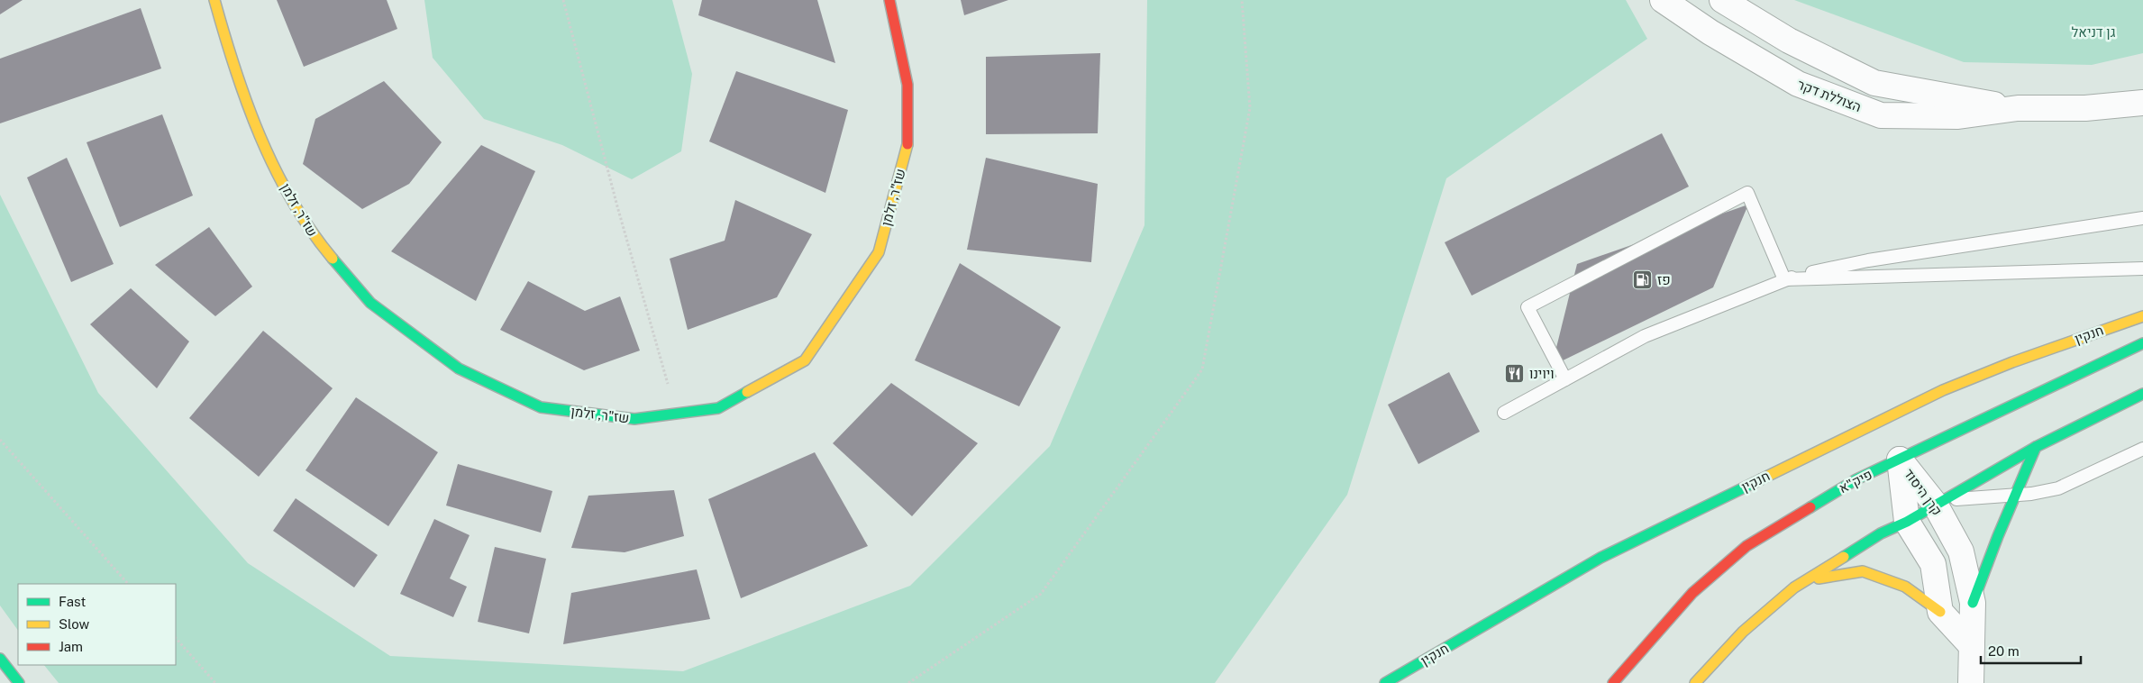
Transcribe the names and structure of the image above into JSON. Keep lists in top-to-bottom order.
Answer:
{
  "streets": {
    "main road": ["שז\"ר, זלמן", "חנקין", "פיק\"א"],
    "street": ["הצוללת דקר", "קרן היסוד"]
  },
  "crossings": [
    ["פיק\"א", "קרן היסוד"]
  ],
  "parks": ["גן דניאל"],
  "places": {
    "fuel station": ["פז"],
    "restaurant": ["ויוינו"]
  },
  "legend": ["Fast", "Slow", "Jam"],
  "scale_bar": "20 m"
}
